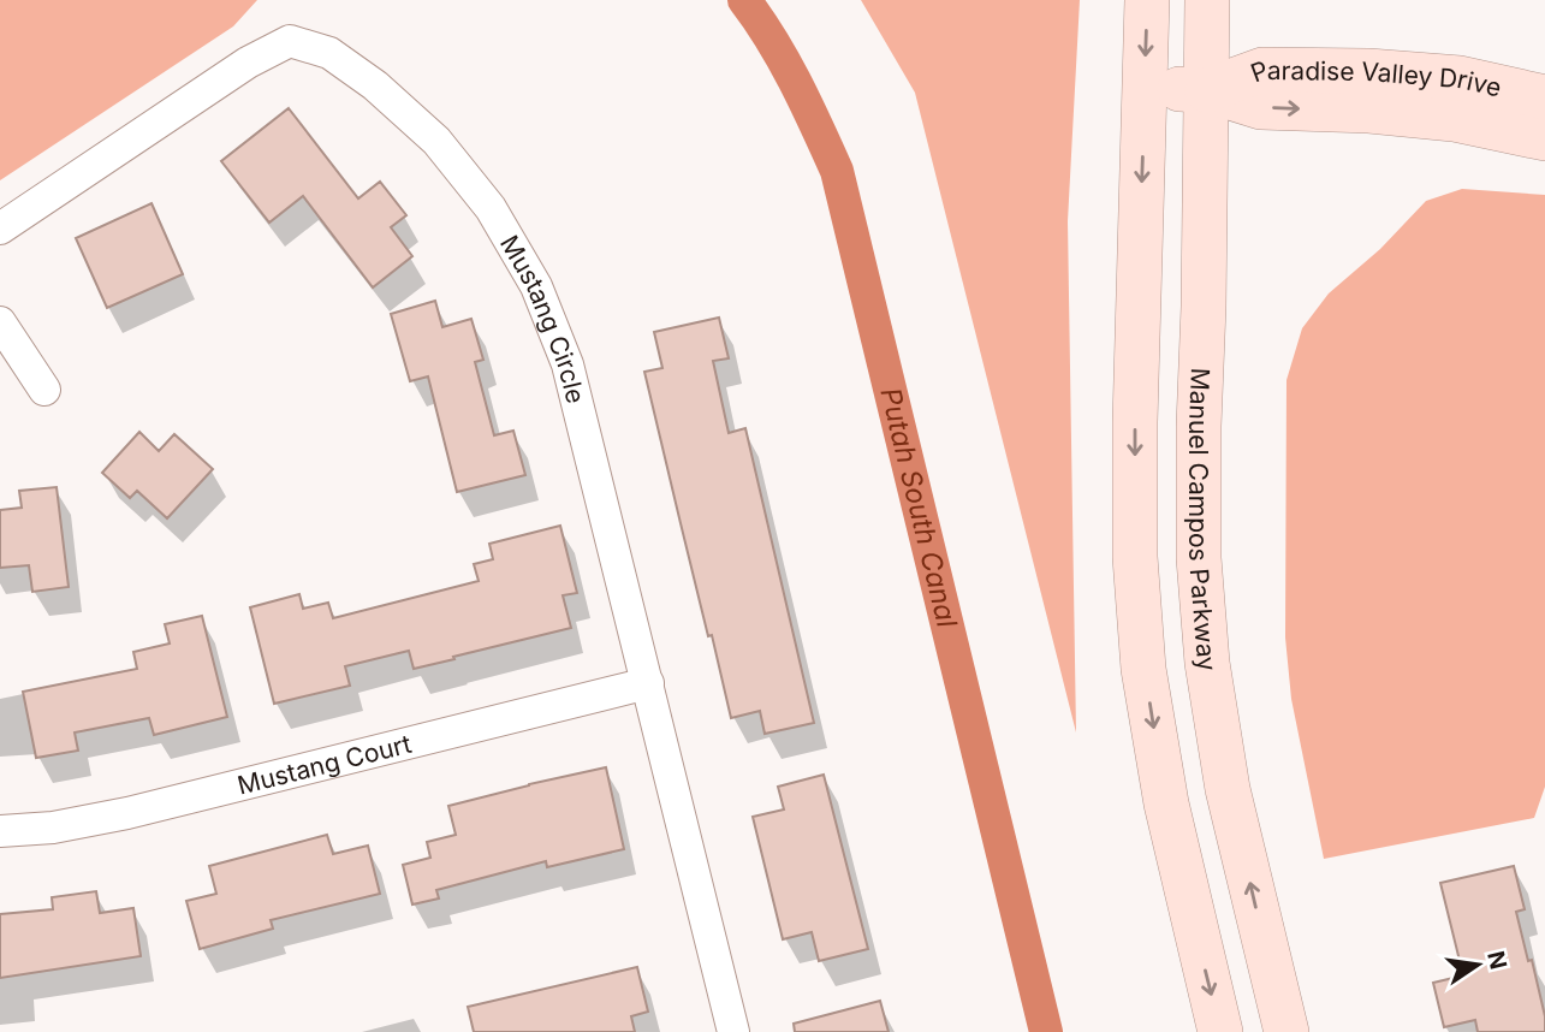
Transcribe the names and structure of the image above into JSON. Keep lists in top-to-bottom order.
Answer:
{
  "streets": {
    "main road": ["Paradise Valley Drive", "Manuel Campos Parkway"],
    "street": ["Mustang Circle", "Mustang Court"]
  },
  "crossings": [
    ["Paradise Valley Drive", "Manuel Campos Parkway"],
    ["Mustang Circle", "Mustang Court"]
  ],
  "water": ["Putah South Canal"],
  "north": "right"
}
